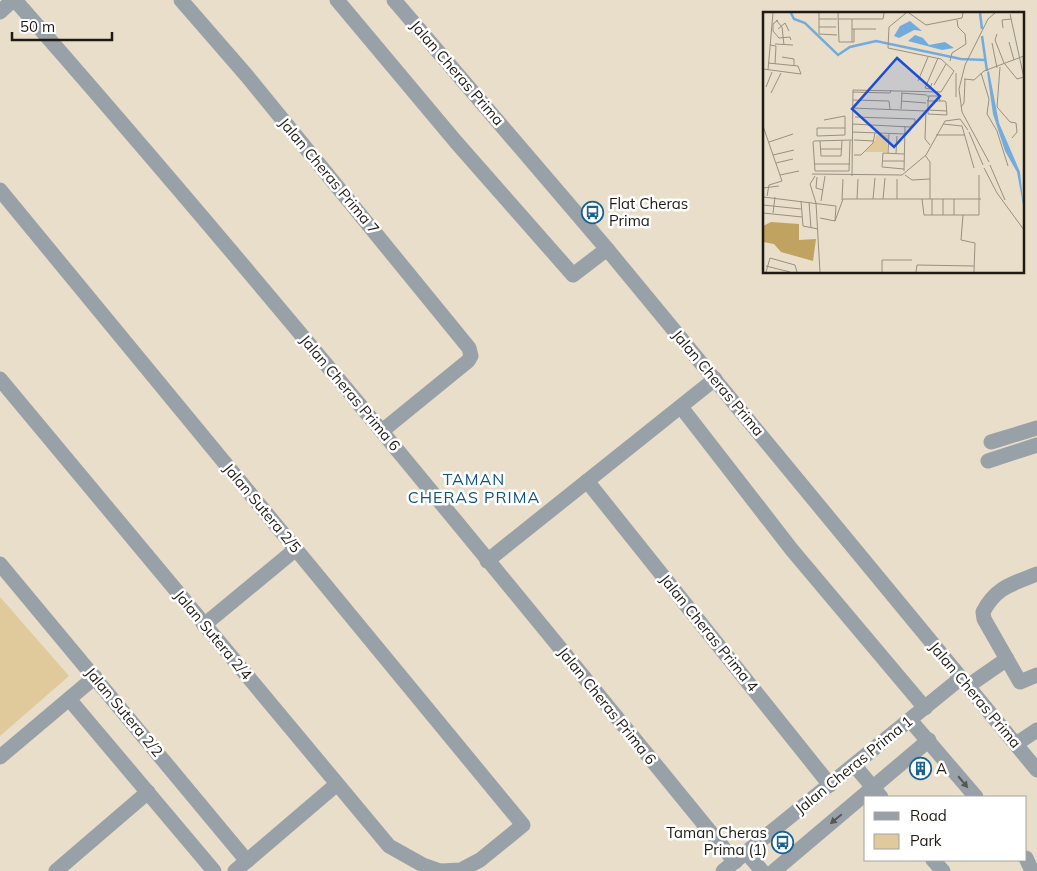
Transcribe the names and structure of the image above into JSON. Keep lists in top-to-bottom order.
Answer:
{
  "streets": {
    "street": [
      "Jalan Cheras Prima",
      "Jalan Cheras Prima 7",
      "Jalan Cheras Prima 6",
      "Jalan Sutera 2/5",
      "Jalan Cheras Prima 4",
      "Jalan Sutera 2/4",
      "Jalan Sutera 2/2",
      "Jalan Cheras Prima 1"
    ]
  },
  "crossings": [
    ["Jalan Cheras Prima", "Jalan Cheras Prima 1"],
    ["Jalan Cheras Prima 7", "Jalan Cheras Prima 6"],
    ["Jalan Cheras Prima 6", "Jalan Cheras Prima 1"],
    ["Jalan Sutera 2/5", "Jalan Sutera 2/4"],
    ["Jalan Cheras Prima 4", "Jalan Cheras Prima 1"]
  ],
  "districts": ["TAMAN CHERAS PRIMA"],
  "places": {
    "bus stop": ["Flat Cheras Prima", "Taman Cheras Prima (1)"],
    "building": ["A"]
  },
  "legend": ["Road", "Park"],
  "scale_bar": "50 m"
}
